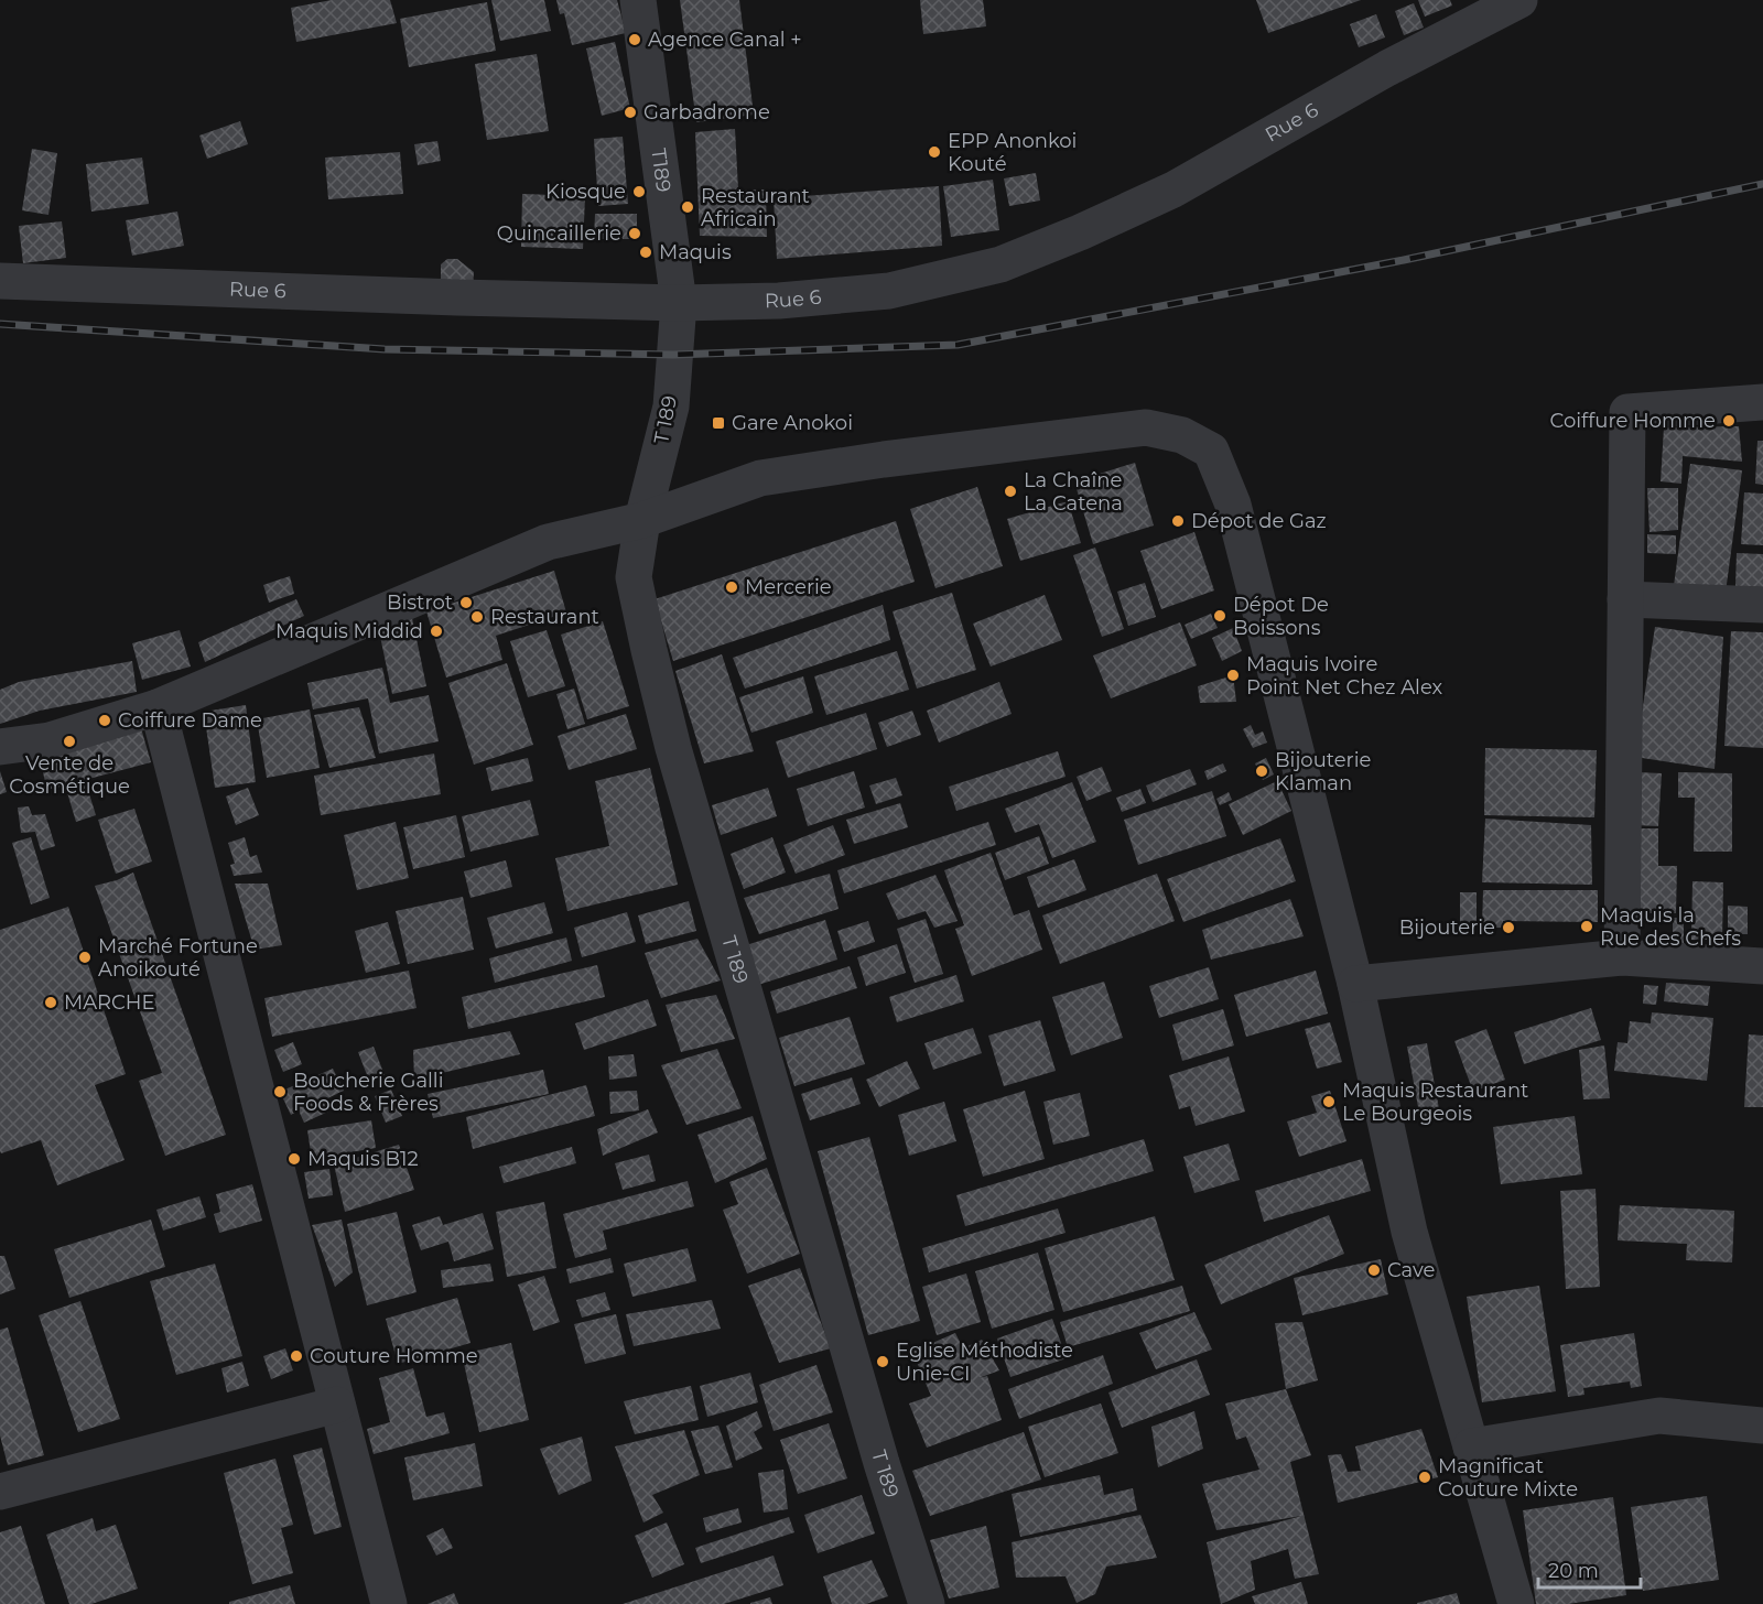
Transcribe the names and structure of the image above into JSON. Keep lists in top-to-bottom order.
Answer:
{
  "streets": {
    "street": ["Rue 6", "T189", "T 189"]
  },
  "crossings": [
    ["Rue 6", "T189"],
    ["Rue 6", "T 189"],
    ["T189", "T 189"]
  ],
  "places": {
    "other": [
      "Agence Canal +",
      "Garbadrome",
      "EPP Anonkoi Kouté",
      "Kiosque",
      "Restaurant Africain",
      "Quincaillerie",
      "Maquis",
      "Coiffure Homme",
      "La Chaîne La Catena",
      "Dépot de Gaz",
      "Mercerie",
      "Bistrot",
      "Dépot De Boissons",
      "Restaurant",
      "Maquis Middid",
      "Maquis Ivoire Point Net Chez Alex",
      "Coiffure Dame",
      "Vente de Cosmétique",
      "Bijouterie Klaman",
      "Maquis la Rue des Chefs",
      "Bijouterie",
      "Marché Fortune Anoikouté",
      "MARCHE",
      "Boucherie Galli Foods & Frères",
      "Maquis Restaurant Le Bourgeois",
      "Maquis B12",
      "Cave",
      "Couture Homme",
      "Eglise Méthodiste Unie-CI",
      "Magnificat Couture Mixte"
    ],
    "transit": ["Gare Anokoi"]
  },
  "scale_bar": "20 m"
}
